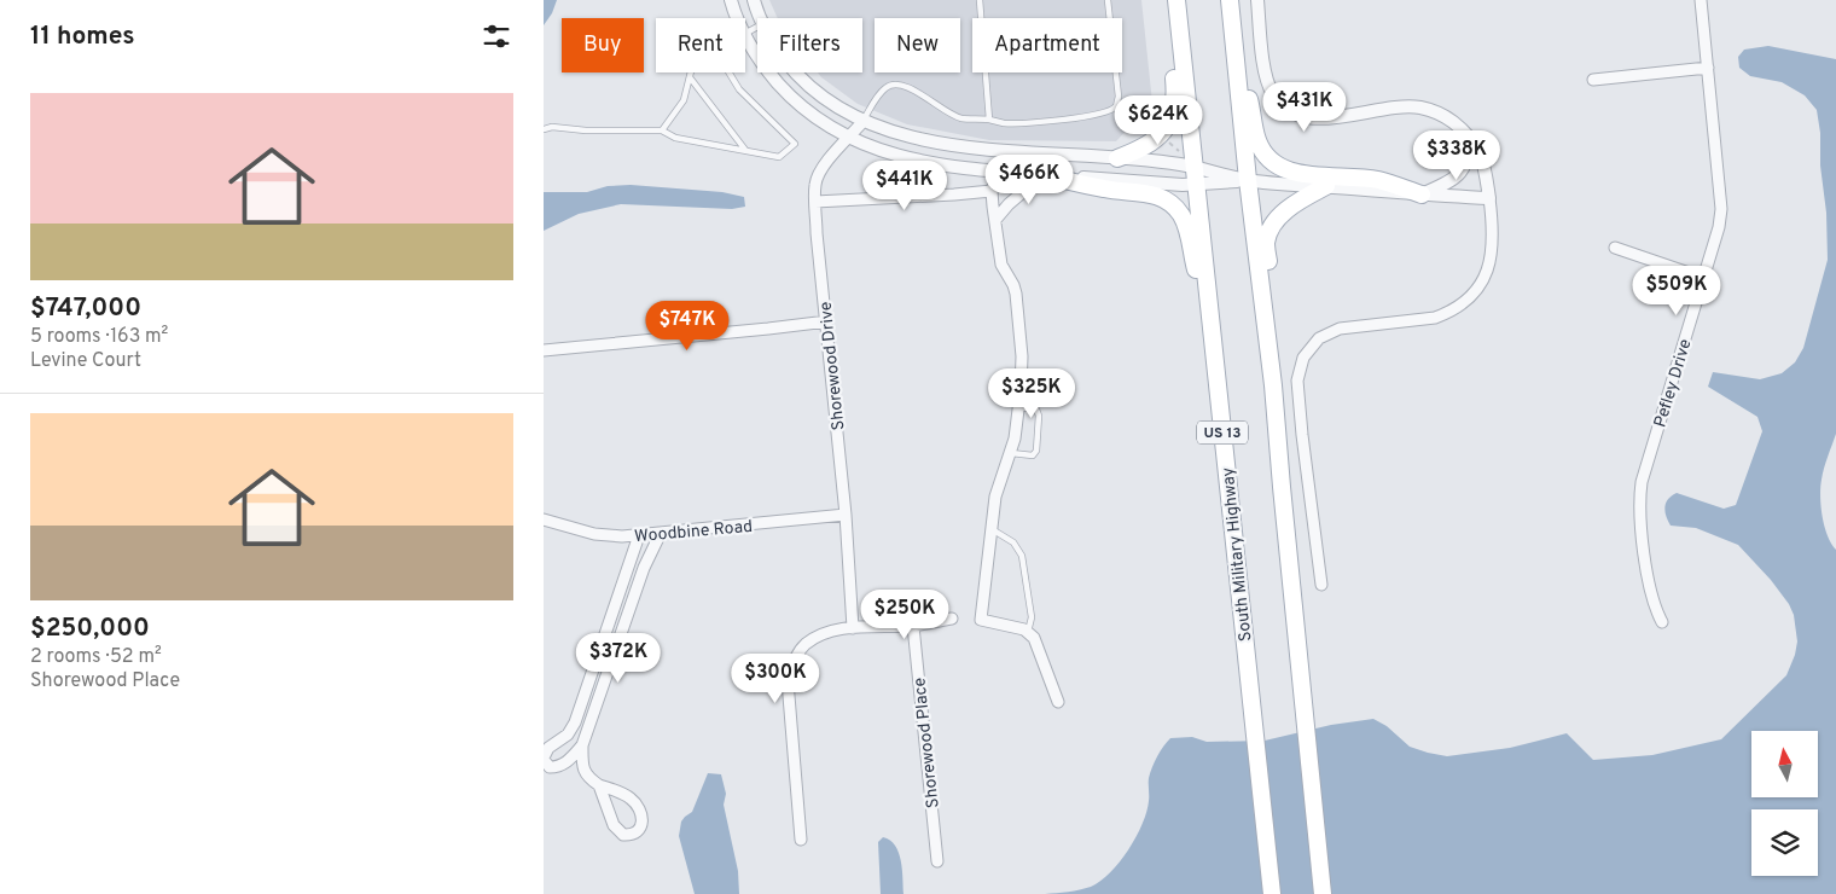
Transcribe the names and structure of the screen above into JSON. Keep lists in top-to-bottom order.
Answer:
{
  "streets": {
    "main road": ["US 13", "South Military Highway"],
    "street": [
      "Shorewood Drive",
      "Pefley Drive",
      "Woodbine Road",
      "Shorewood Place"
    ]
  },
  "crossings": [
    ["Shorewood Drive", "Woodbine Road"]
  ],
  "north": "top",
  "page": {
    "heading": "11 homes",
    "chip": [
      "Buy",
      "Rent",
      "Filters",
      "New",
      "Apartment"
    ],
    "list": [
      {
        "name": "$747,000",
        "note": "5 rooms · 163 m² · Levine Court"
      },
      {
        "name": "$250,000",
        "note": "2 rooms · 52 m² · Shorewood Place"
      }
    ],
    "price": [
      "$431K",
      "$624K",
      "$338K",
      "$466K",
      "$441K",
      "$509K",
      "$747K",
      "$325K",
      "$250K",
      "$372K",
      "$300K"
    ]
  }
}
